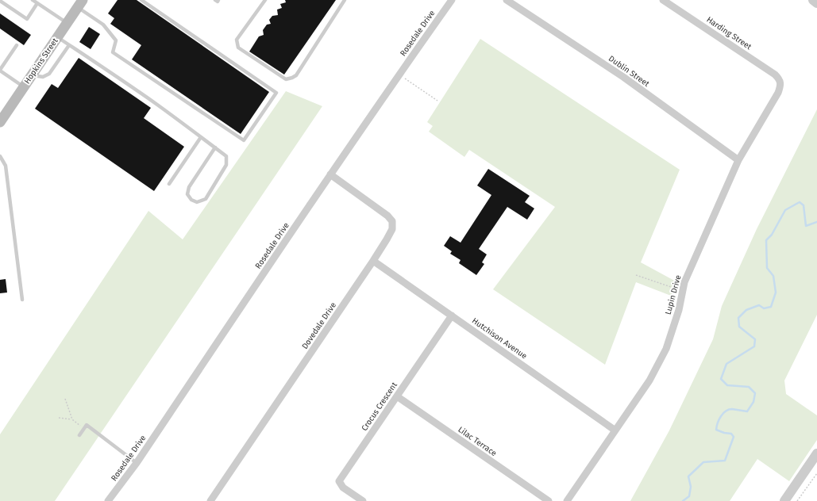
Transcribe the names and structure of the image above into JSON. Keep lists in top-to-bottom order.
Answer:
{
  "streets": {
    "main road": ["Hopkins Street"],
    "street": [
      "Rosedale Drive",
      "Harding Street",
      "Dublin Street",
      "Lupin Drive",
      "Dovedale Drive",
      "Hutchison Avenue",
      "Crocus Crescent",
      "Lilac Terrace"
    ]
  },
  "crossings": [
    ["Rosedale Drive", "Dovedale Drive"],
    ["Harding Street", "Lupin Drive"],
    ["Dublin Street", "Lupin Drive"],
    ["Lupin Drive", "Hutchison Avenue"],
    ["Dovedale Drive", "Hutchison Avenue"],
    ["Hutchison Avenue", "Crocus Crescent"],
    ["Crocus Crescent", "Lilac Terrace"]
  ]
}
